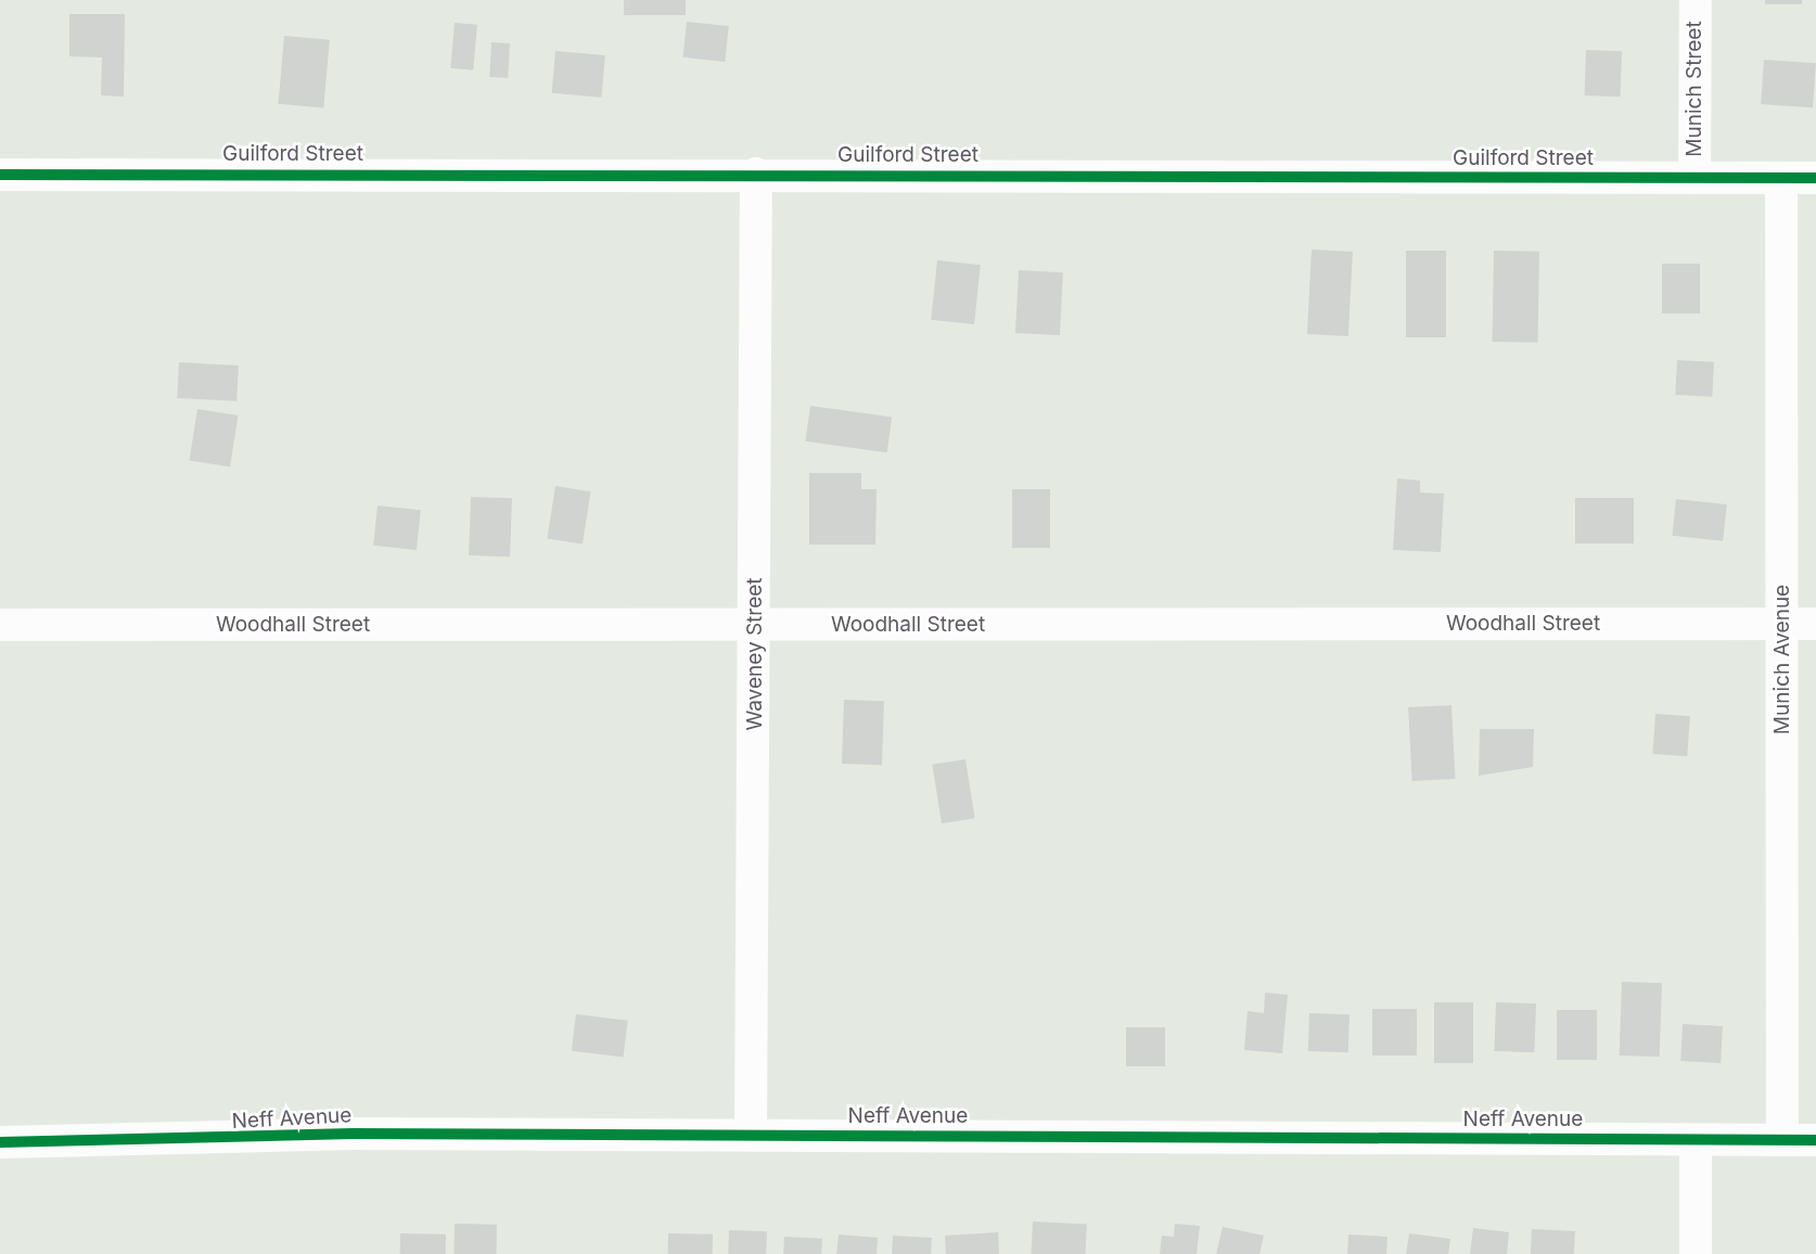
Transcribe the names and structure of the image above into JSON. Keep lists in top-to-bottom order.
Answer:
{
  "streets": {
    "street": [
      "Munich Street",
      "Guilford Street",
      "Woodhall Street",
      "Waveney Street",
      "Munich Avenue",
      "Neff Avenue"
    ]
  },
  "crossings": [
    ["Munich Street", "Guilford Street"],
    ["Guilford Street", "Waveney Street"],
    ["Guilford Street", "Munich Avenue"],
    ["Woodhall Street", "Waveney Street"],
    ["Woodhall Street", "Munich Avenue"],
    ["Waveney Street", "Neff Avenue"],
    ["Munich Avenue", "Neff Avenue"]
  ]
}
